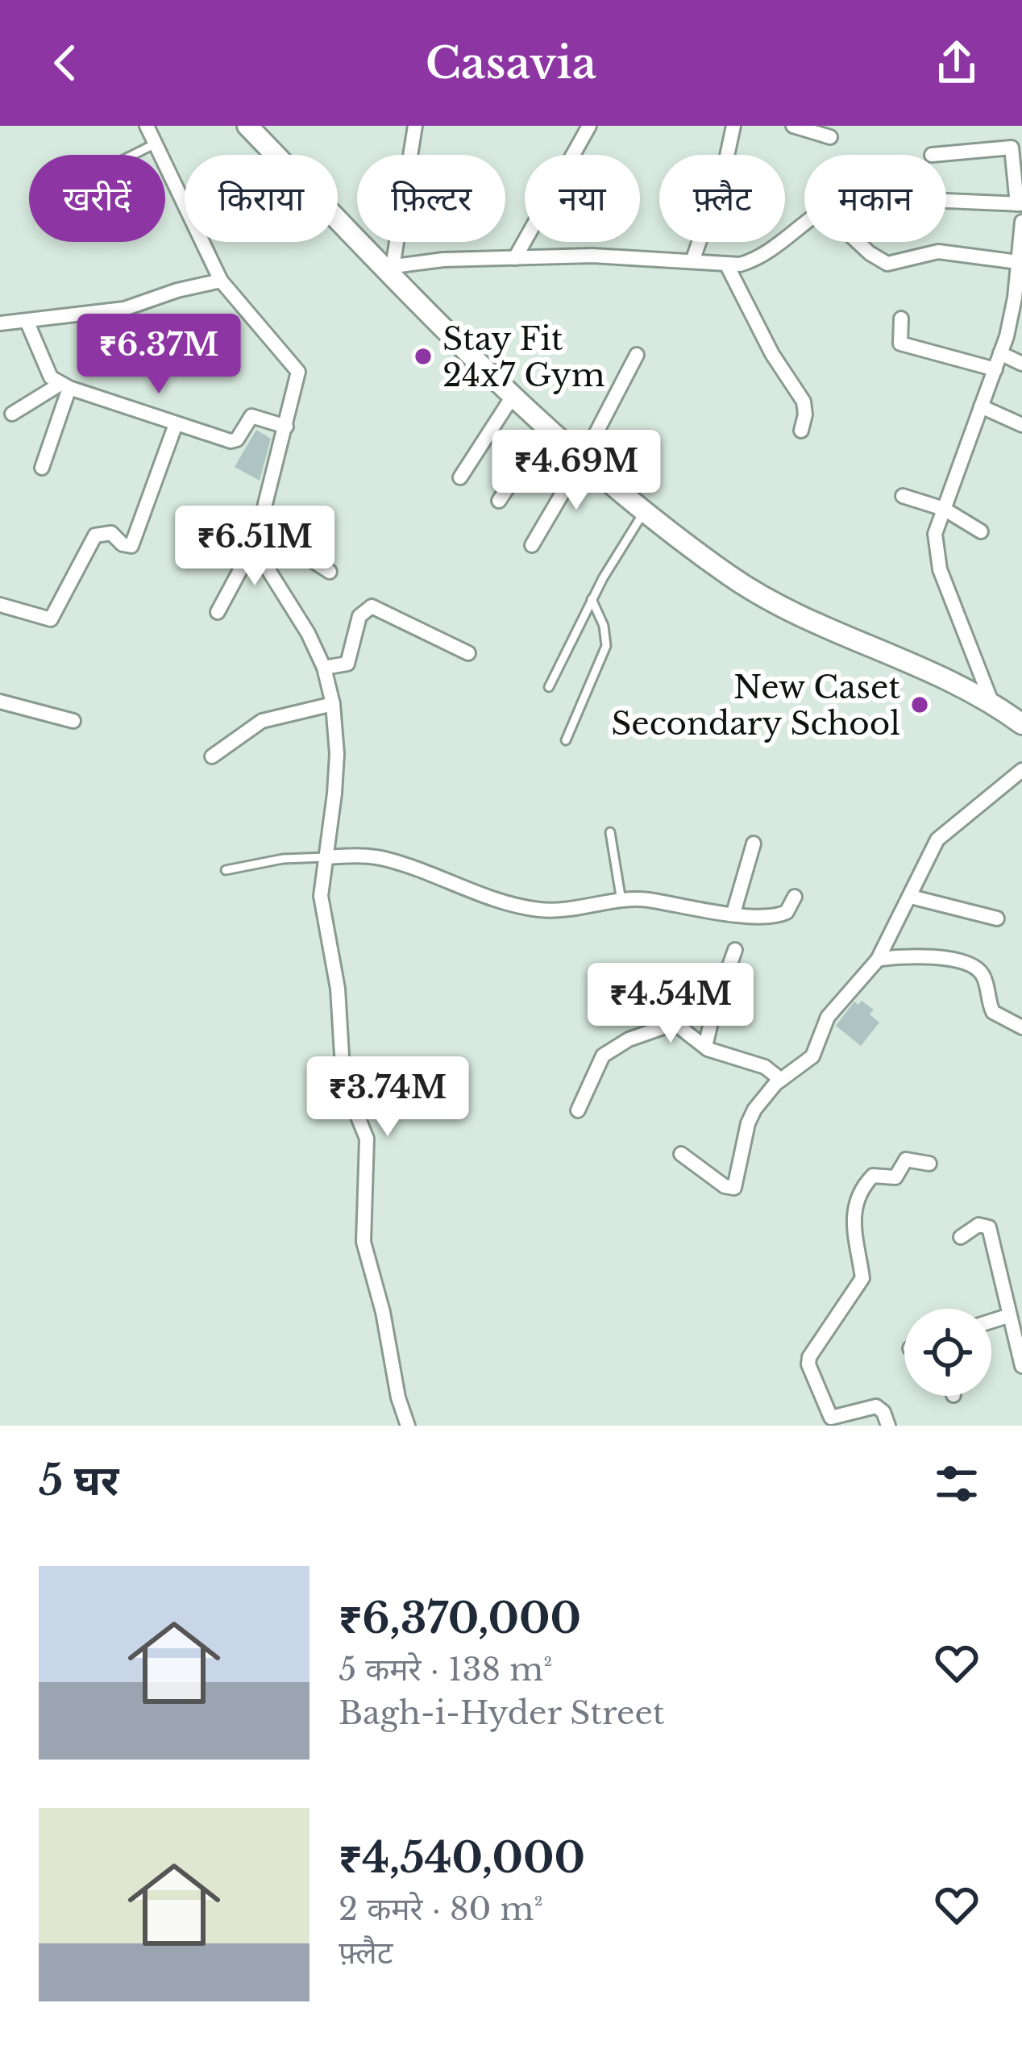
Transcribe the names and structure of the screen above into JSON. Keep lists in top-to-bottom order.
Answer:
{
  "places": ["Stay Fit 24x7 Gym", "New Caset Secondary School"],
  "page": {
    "header": "Casavia",
    "chip": [
      "खरीदें",
      "किराया",
      "फ़िल्टर",
      "नया",
      "फ़्लैट",
      "मकान"
    ],
    "price": [
      "₹6.37M",
      "₹4.69M",
      "₹6.51M",
      "₹4.54M",
      "₹3.74M"
    ],
    "heading": "5 घर",
    "list": [
      {
        "name": "₹6,370,000",
        "note": "5 कमरे · 138 m² · Bagh-i-Hyder Street"
      },
      {
        "name": "₹4,540,000",
        "note": "2 कमरे · 80 m² · फ़्लैट"
      }
    ]
  }
}
